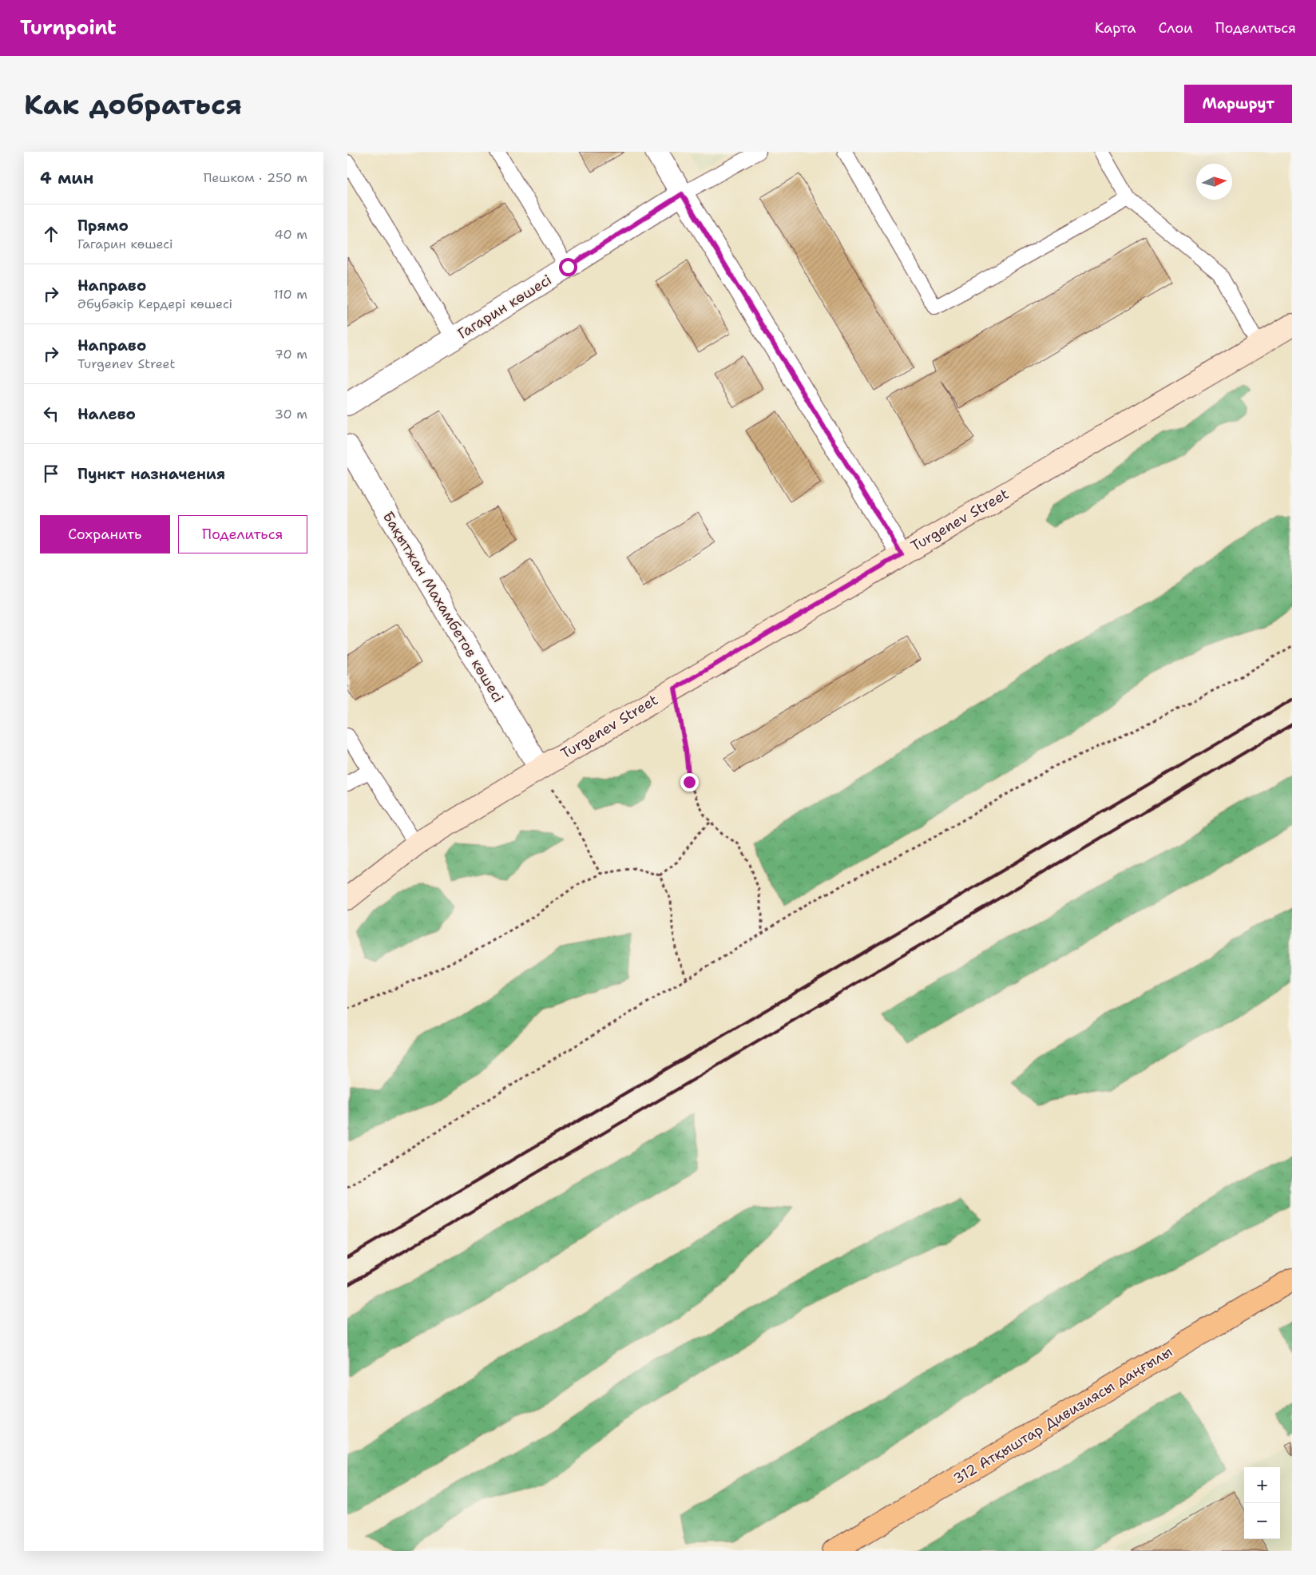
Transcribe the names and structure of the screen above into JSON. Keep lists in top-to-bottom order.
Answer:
{
  "streets": {
    "highway": ["312 Атқыштар Дивизиясы даңғылы"],
    "main road": ["Turgenev Street"],
    "street": ["Гагарин көшесі", "Бақытжан Махамбетов көшесі"]
  },
  "crossings": [
    ["Turgenev Street", "Бақытжан Махамбетов көшесі"]
  ],
  "north": "right",
  "page": {
    "header": "Turnpoint",
    "nav": ["Карта", "Слои", "Поделиться"],
    "buttons": [
      "Маршрут",
      ["Сохранить", "Поделиться"]
    ],
    "title": "Как добраться",
    "heading": ["4 мин", "Пешком · 250 m"],
    "list": [
      ["Прямо", "Гагарин көшесі", "40 m"],
      ["Направо", "Әбубәкір Кердері көшесі", "110 m"],
      ["Направо", "Turgenev Street", "70 m"],
      ["Налево", "30 m"],
      "Пункт назначения"
    ],
    "map_buttons": ["+", "−"]
  }
}
